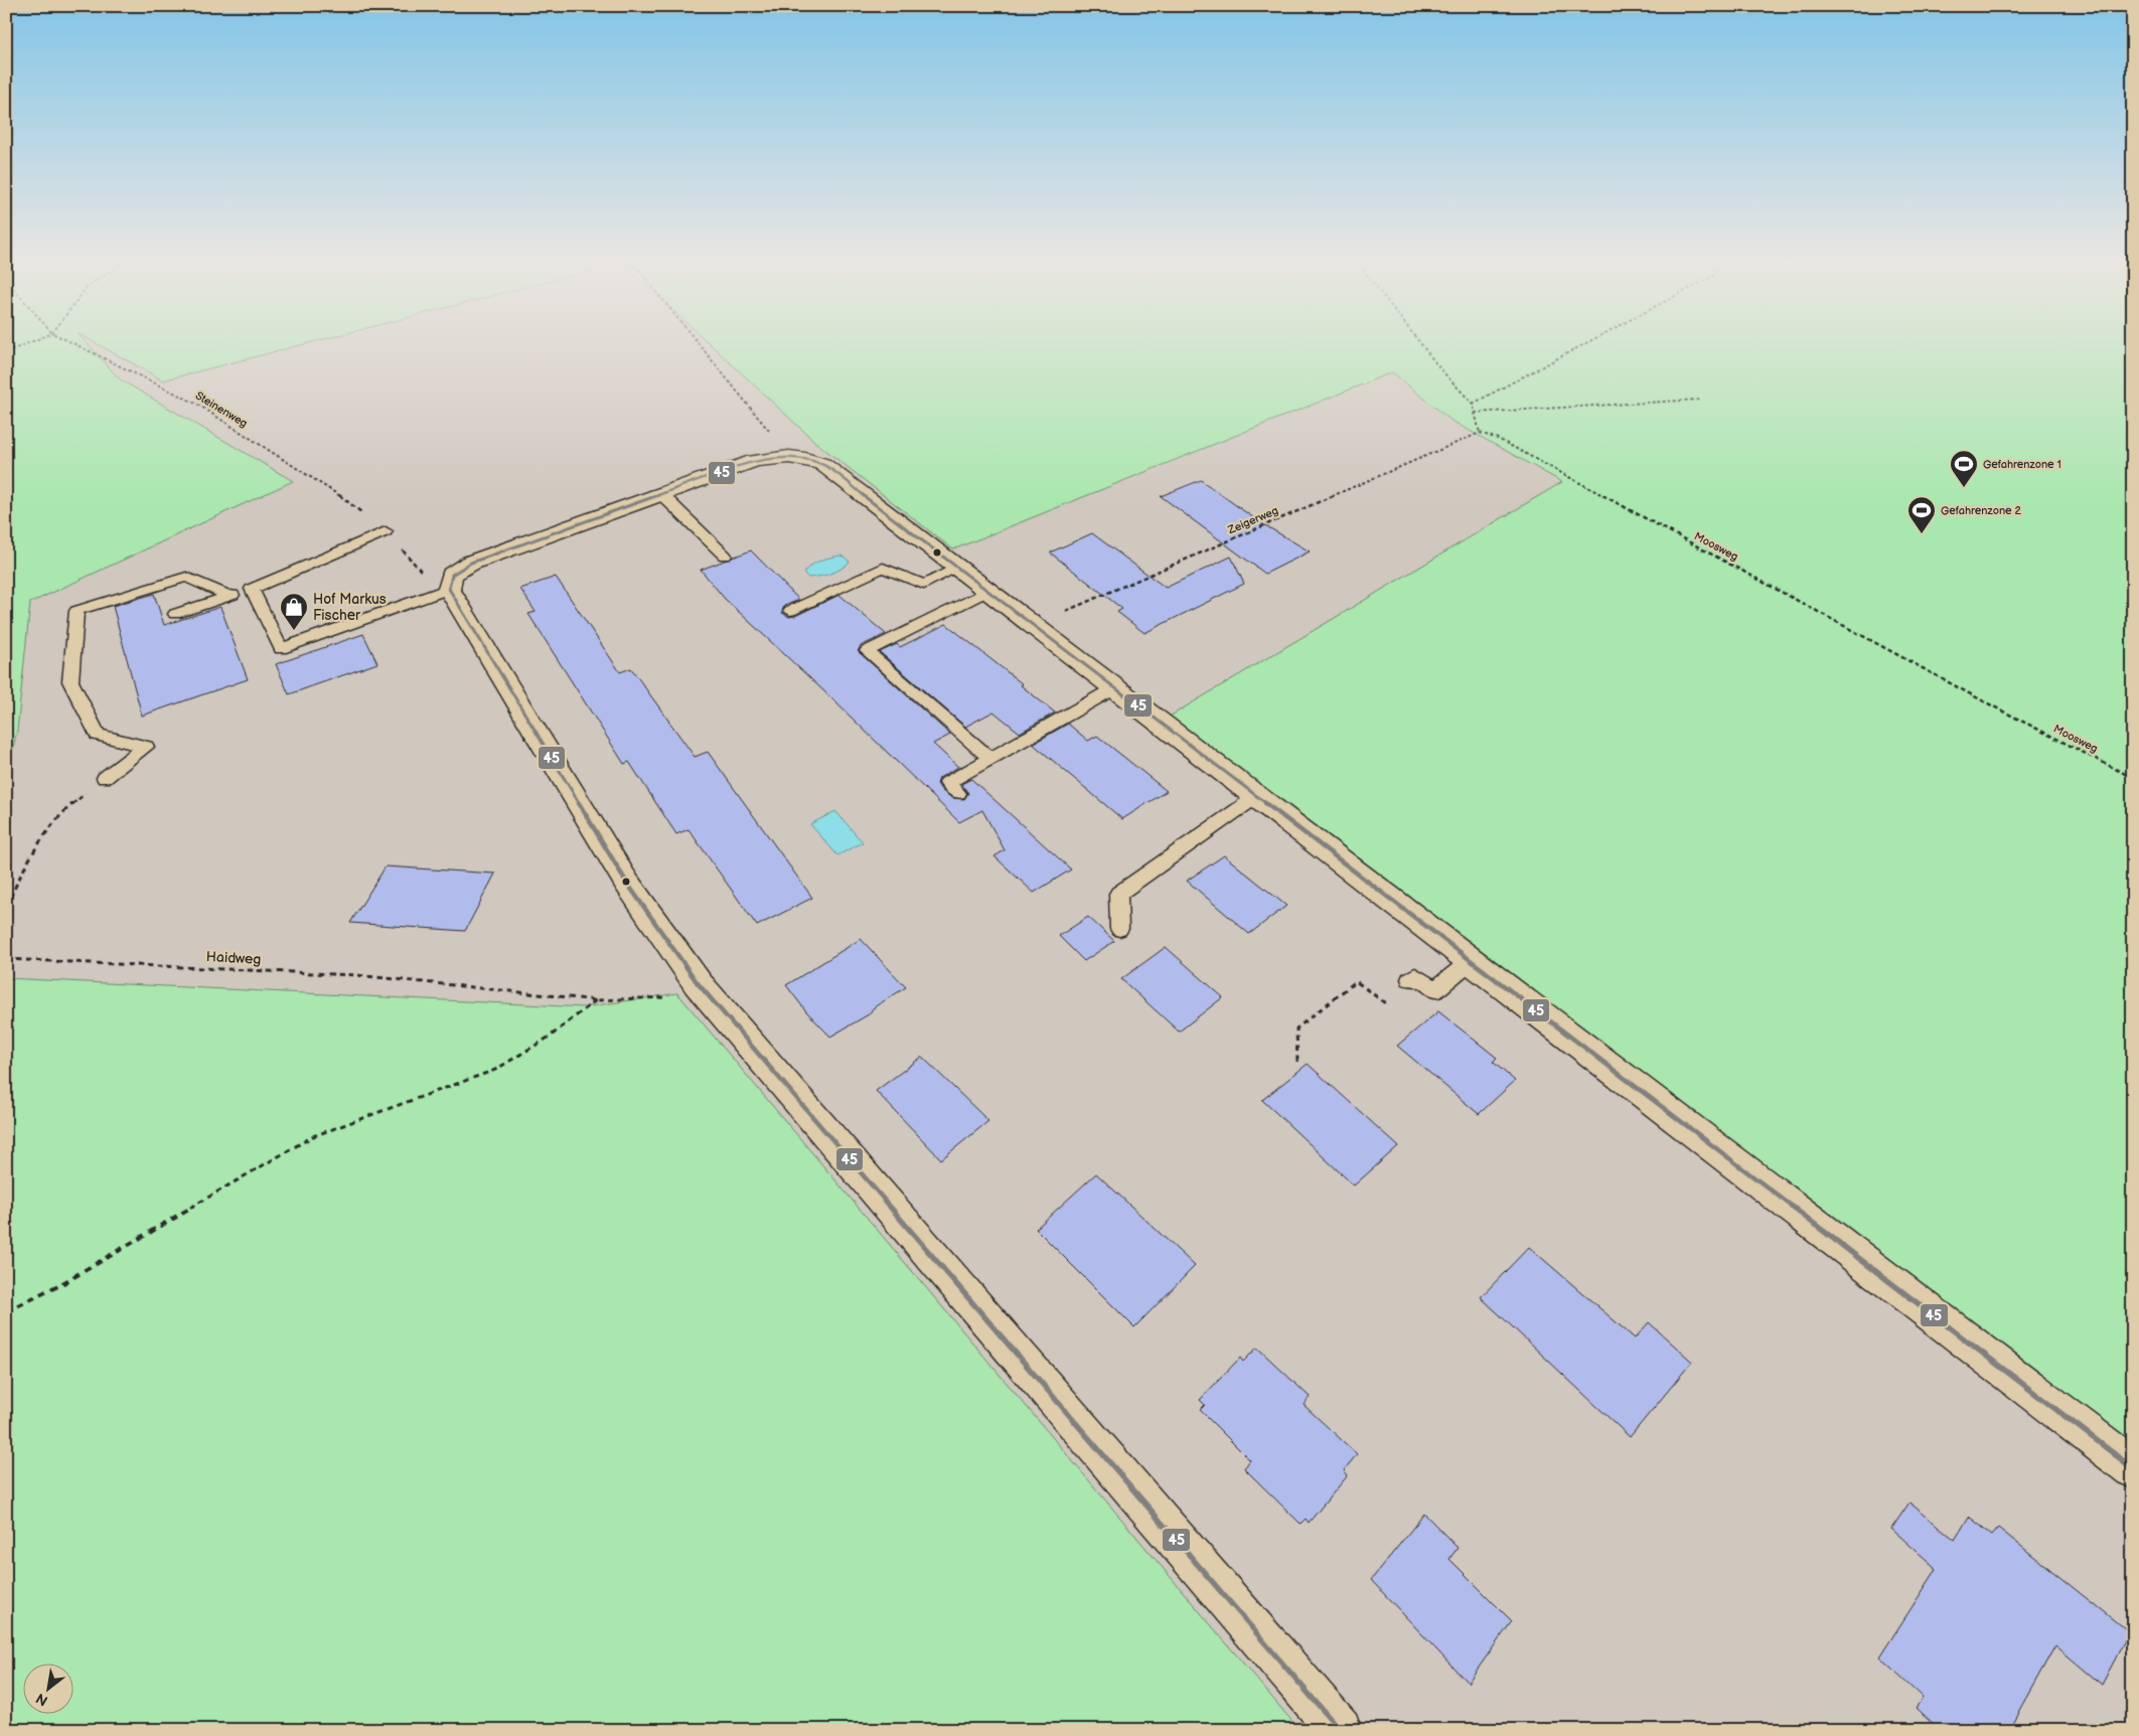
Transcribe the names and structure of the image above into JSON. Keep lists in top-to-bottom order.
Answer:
{
  "streets": {
    "path": [
      "Steinenweg",
      "Zeigerweg",
      "Moosweg",
      "Haidweg"
    ]
  },
  "crossings": [
    ["Zeigerweg", "Moosweg"]
  ],
  "places": {
    "sports": ["Gefahrenzone 1", "Gefahrenzone 2"],
    "shop": ["Hof Markus Fischer"]
  },
  "lines": ["transit line 45"],
  "north": "bottom left"
}
